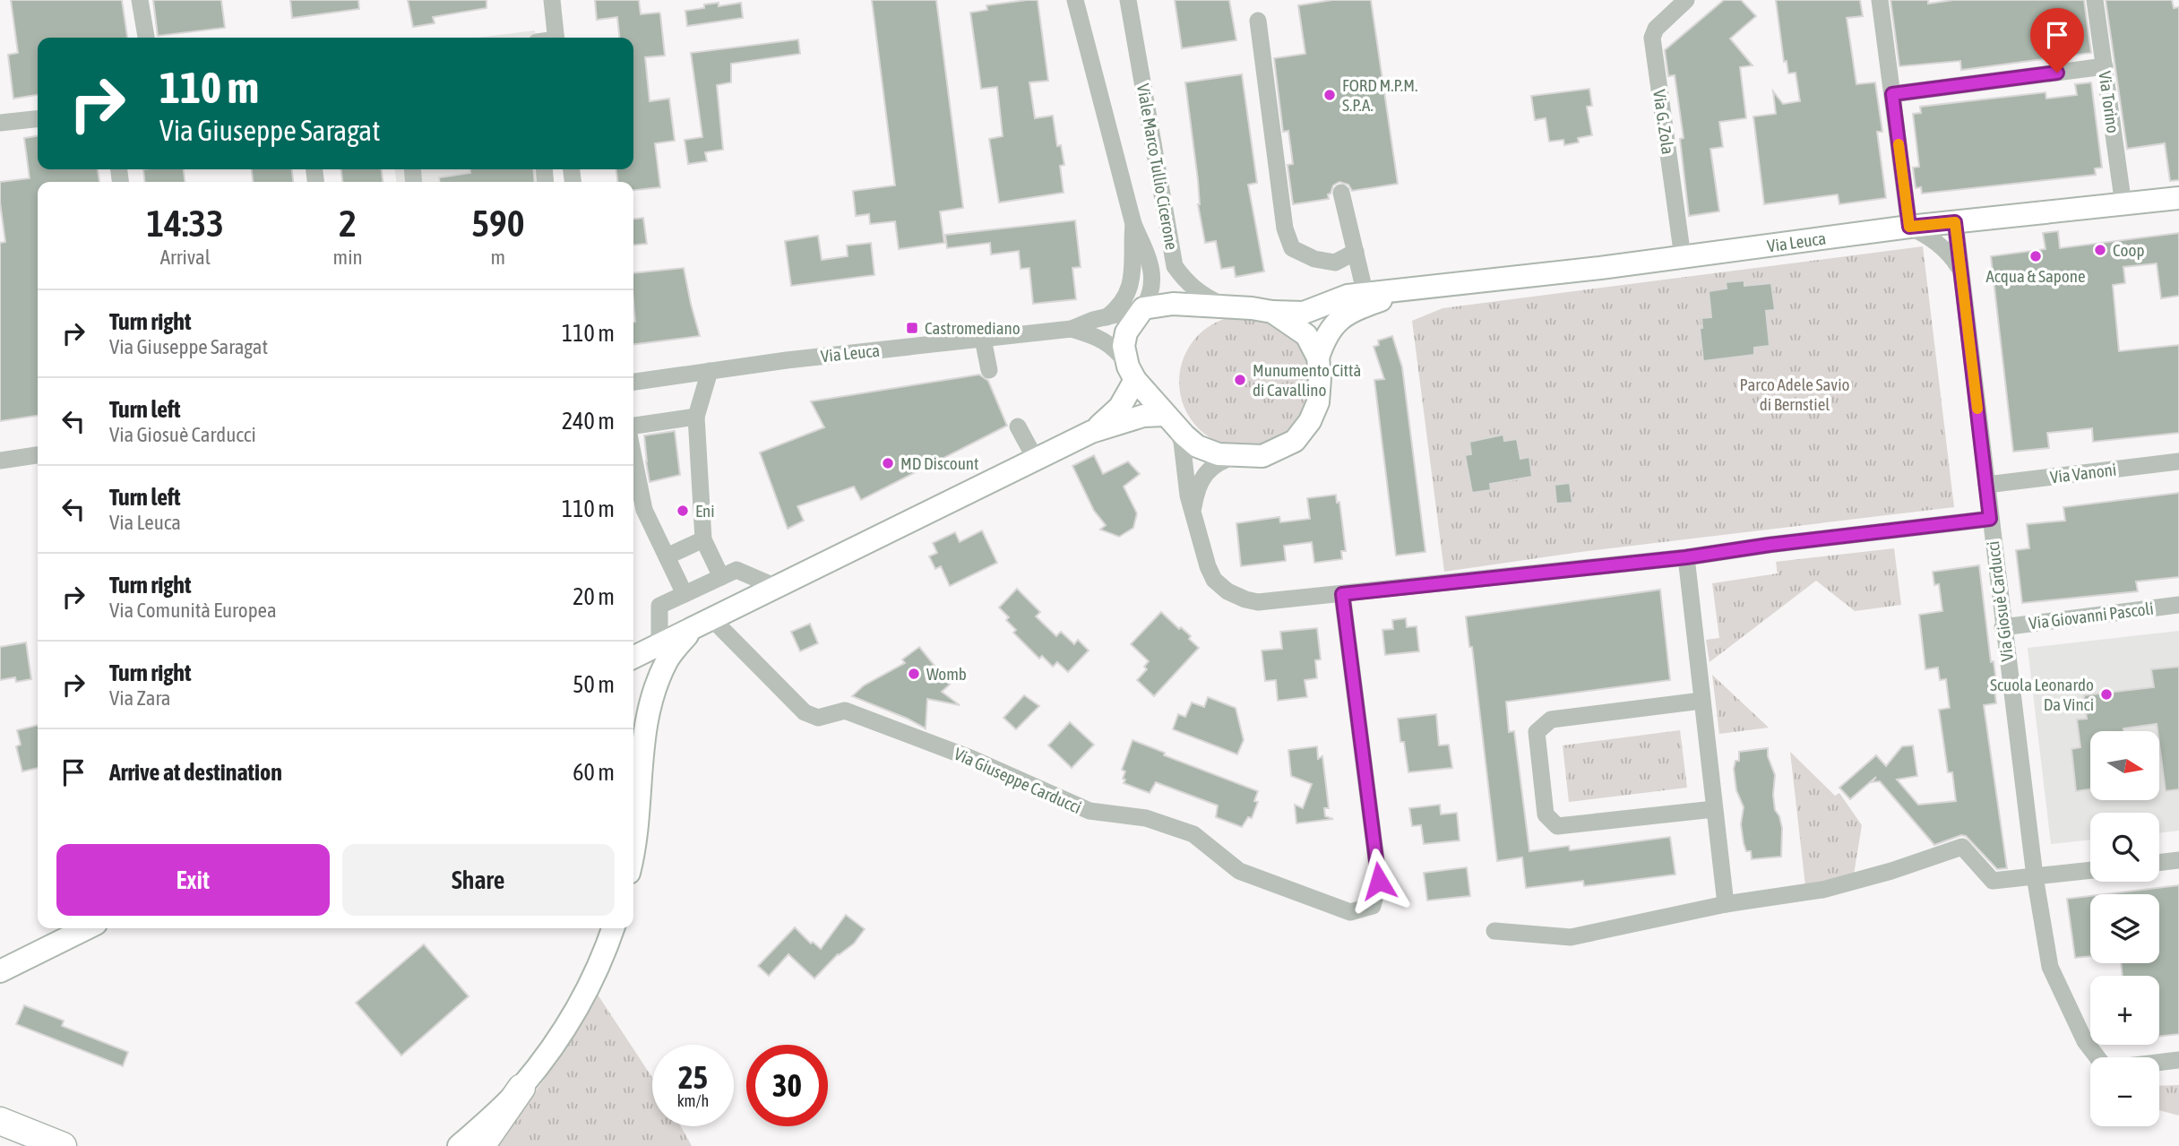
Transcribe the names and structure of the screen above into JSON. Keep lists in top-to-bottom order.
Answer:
{
  "streets": {
    "main road": ["Via Leuca"],
    "street": [
      "Via Torino",
      "Via G. Zola",
      "Viale Marco Tullio Cicerone",
      "Via Vanoni",
      "Via Giosuè Carducci",
      "Via Giovanni Pascoli",
      "Via Giuseppe Carducci"
    ]
  },
  "crossings": [
    ["Via Torino", "Via Leuca"],
    ["Via G. Zola", "Via Leuca"],
    ["Viale Marco Tullio Cicerone", "Via Leuca"],
    ["Via Leuca", "Via Giosuè Carducci"],
    ["Via Vanoni", "Via Giosuè Carducci"],
    ["Via Giosuè Carducci", "Via Giovanni Pascoli"]
  ],
  "parks": ["Parco Adele Savio di Bernstiel"],
  "places": {
    "other": [
      "FORD M.P.M. S.P.A.",
      "Coop",
      "Acqua & Sapone",
      "Munumento Città di Cavallino",
      "MD Discount",
      "Eni",
      "Womb",
      "Scuola Leonardo Da Vinci"
    ],
    "transit": ["Castromediano"]
  },
  "north": "right",
  "page": {
    "turn": ["110 m", "Via Giuseppe Saragat"],
    "eta": [
      "14:33",
      "Arrival",
      "2",
      "min",
      "590",
      "m"
    ],
    "list": [
      {
        "name": "Turn right",
        "note": "Via Giuseppe Saragat",
        "value": "110 m"
      },
      {
        "name": "Turn left",
        "note": "Via Giosuè Carducci",
        "value": "240 m"
      },
      {
        "name": "Turn left",
        "note": "Via Leuca",
        "value": "110 m"
      },
      {
        "name": "Turn right",
        "note": "Via Comunità Europea",
        "value": "20 m"
      },
      {
        "name": "Turn right",
        "note": "Via Zara",
        "value": "50 m"
      },
      {
        "name": "Arrive at destination",
        "value": "60 m"
      }
    ],
    "map_buttons": ["+", "−"],
    "buttons": ["Exit", "Share"],
    "speed": "25 km/h",
    "limit": "30"
  }
}
